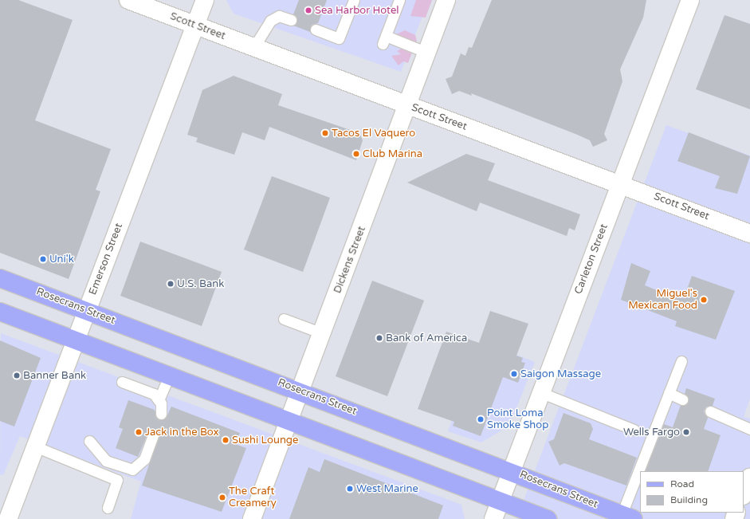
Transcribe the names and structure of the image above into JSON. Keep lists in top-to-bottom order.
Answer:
{
  "streets": {
    "main road": ["Rosecrans Street"],
    "street": [
      "Scott Street",
      "Emerson Street",
      "Carleton Street",
      "Dickens Street"
    ]
  },
  "crossings": [
    ["Scott Street", "Emerson Street"],
    ["Scott Street", "Carleton Street"],
    ["Scott Street", "Dickens Street"],
    ["Emerson Street", "Rosecrans Street"],
    ["Carleton Street", "Rosecrans Street"],
    ["Dickens Street", "Rosecrans Street"]
  ],
  "places": [
    "Sea Harbor Hotel",
    "Tacos El Vaquero",
    "Club Marina",
    "Uni'k",
    "U.S. Bank",
    "Miguel's Mexican Food",
    "Bank of America",
    "Saigon Massage",
    "Banner Bank",
    "Point Loma Smoke Shop",
    "Jack in the Box",
    "Wells Fargo",
    "Sushi Lounge",
    "West Marine",
    "The Craft Creamery"
  ],
  "legend": ["Road", "Building"]
}
